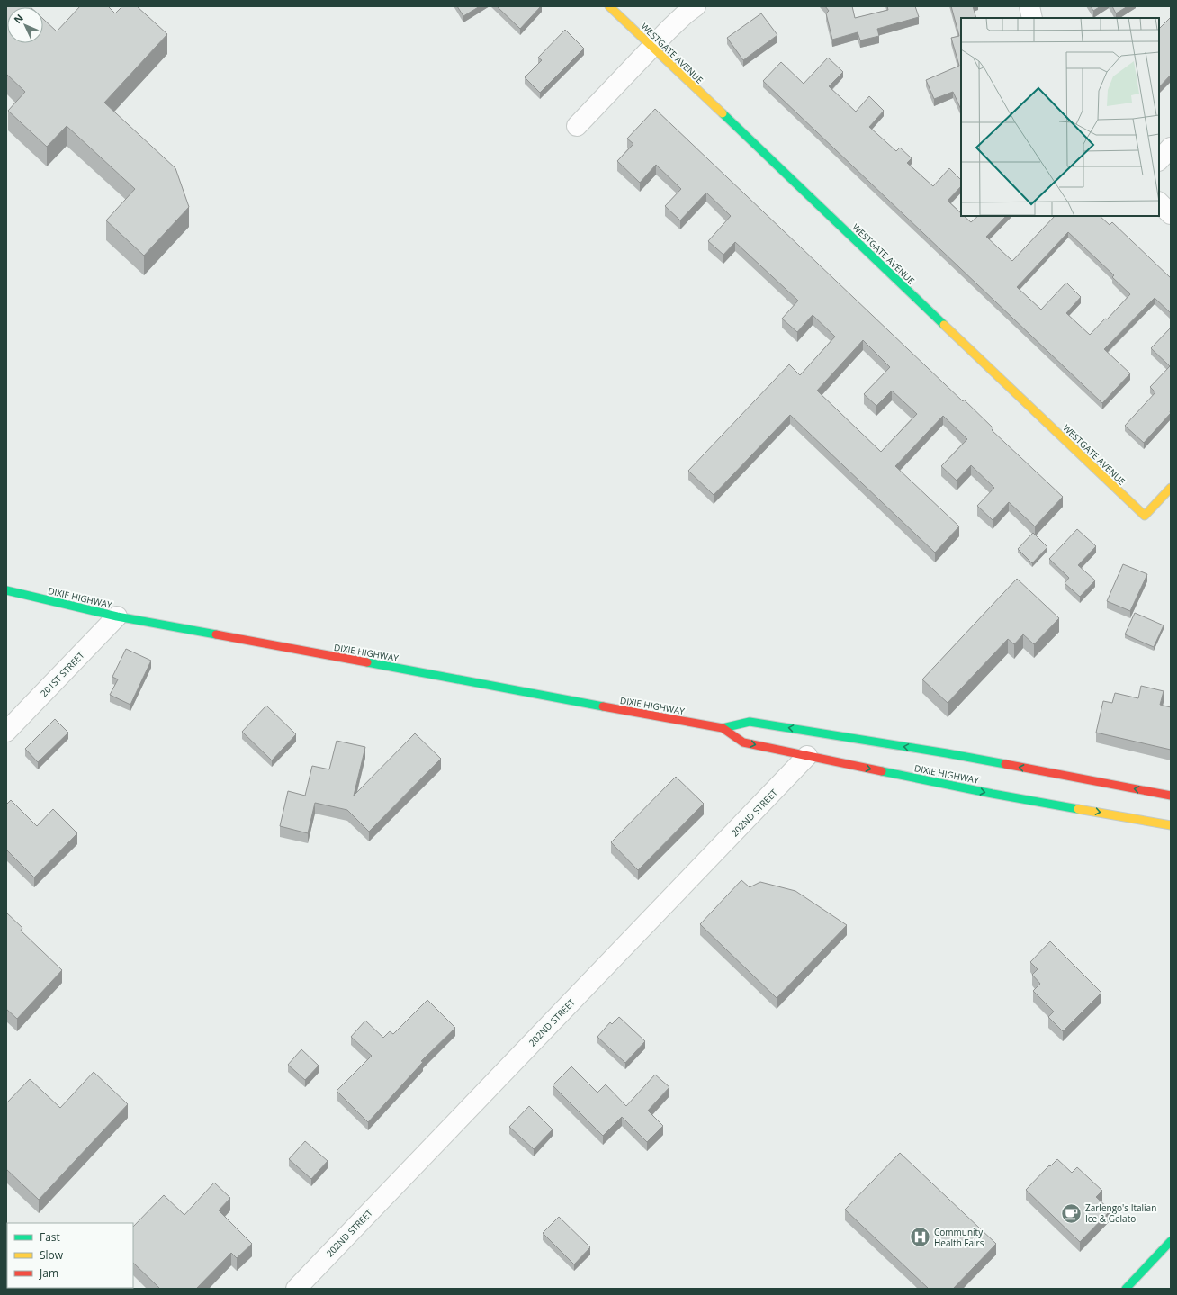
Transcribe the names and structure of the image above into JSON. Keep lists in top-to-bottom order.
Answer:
{
  "streets": {
    "main road": ["WESTGATE AVENUE", "DIXIE HIGHWAY"],
    "street": ["201ST STREET", "202ND STREET"]
  },
  "crossings": [
    ["DIXIE HIGHWAY", "201ST STREET"],
    ["DIXIE HIGHWAY", "202ND STREET"]
  ],
  "places": {
    "cafe": ["Zarlengo's Italian Ice & Gelato"],
    "hospital": ["Community Health Fairs"]
  },
  "legend": ["Fast", "Slow", "Jam"],
  "north": "top left"
}
